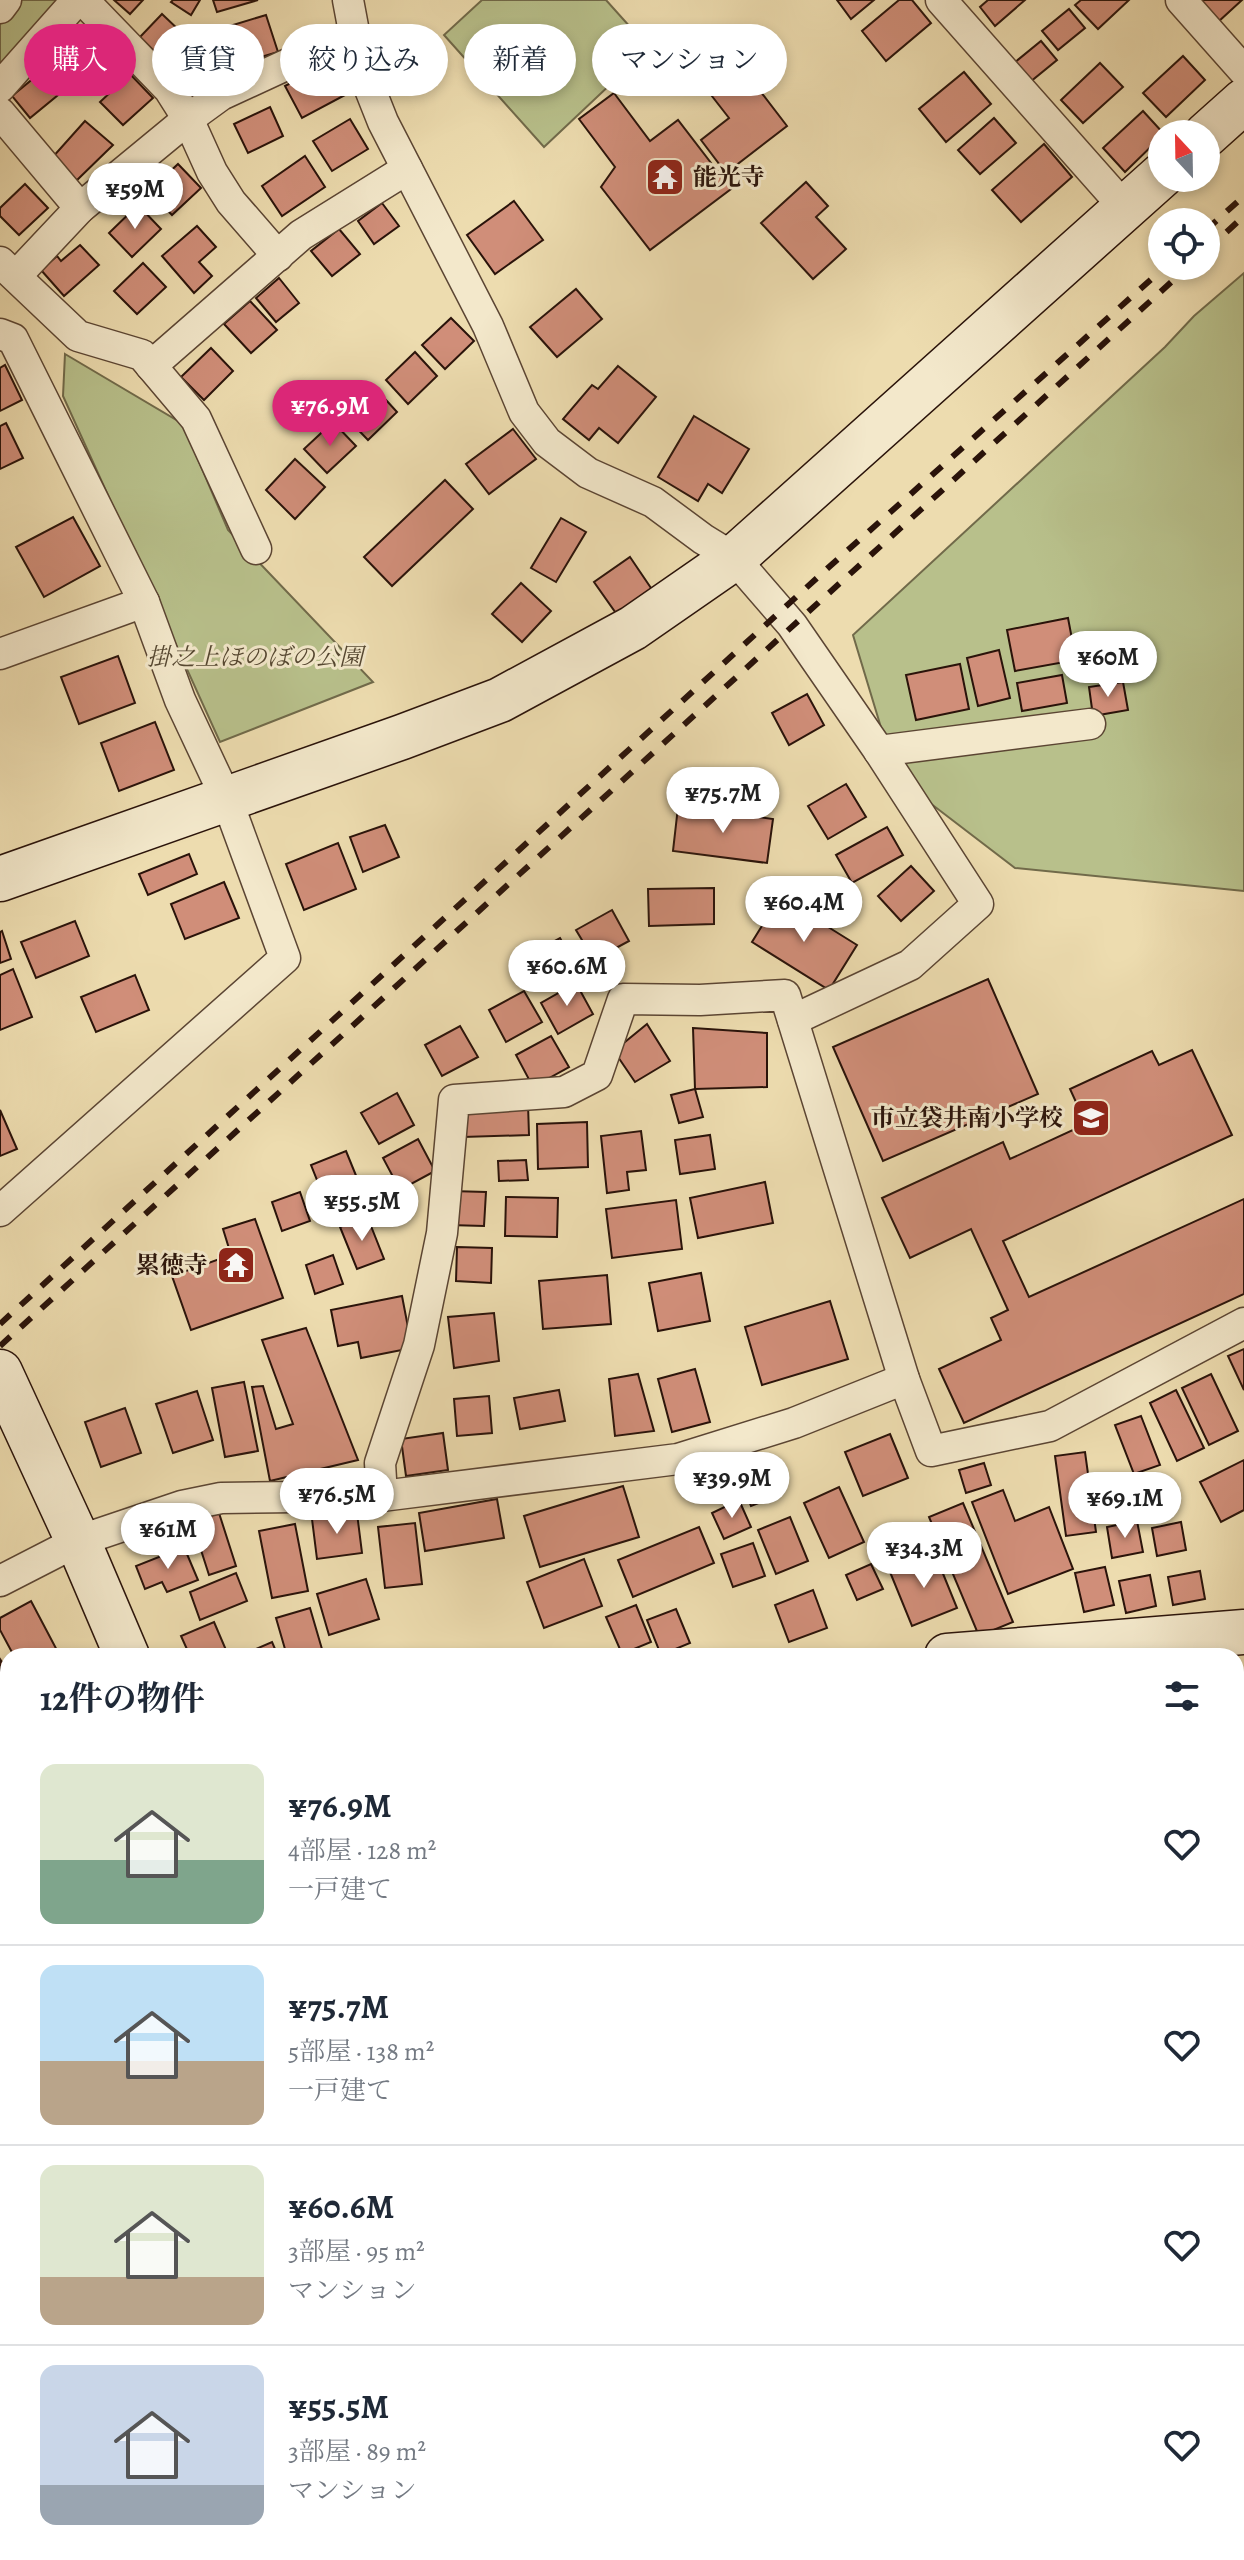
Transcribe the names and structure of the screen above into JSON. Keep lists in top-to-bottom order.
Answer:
{
  "parks": ["掛之上ほのぼの公園"],
  "places": {
    "temple": ["能光寺", "累徳寺"],
    "school or university": ["市立袋井南小学校"]
  },
  "north": "top",
  "page": {
    "chip": [
      "購入",
      "賃貸",
      "絞り込み",
      "新着",
      "マンション"
    ],
    "price": [
      "¥59M",
      "¥76.9M",
      "¥60M",
      "¥75.7M",
      "¥60.4M",
      "¥60.6M",
      "¥55.5M",
      "¥39.9M",
      "¥76.5M",
      "¥69.1M",
      "¥61M",
      "¥34.3M"
    ],
    "heading": "12件の物件",
    "list": [
      {
        "name": "¥76.9M",
        "note": "4部屋 · 128 m² · 一戸建て"
      },
      {
        "name": "¥75.7M",
        "note": "5部屋 · 138 m² · 一戸建て"
      },
      {
        "name": "¥60.6M",
        "note": "3部屋 · 95 m² · マンション"
      },
      {
        "name": "¥55.5M",
        "note": "3部屋 · 89 m² · マンション"
      }
    ]
  }
}
